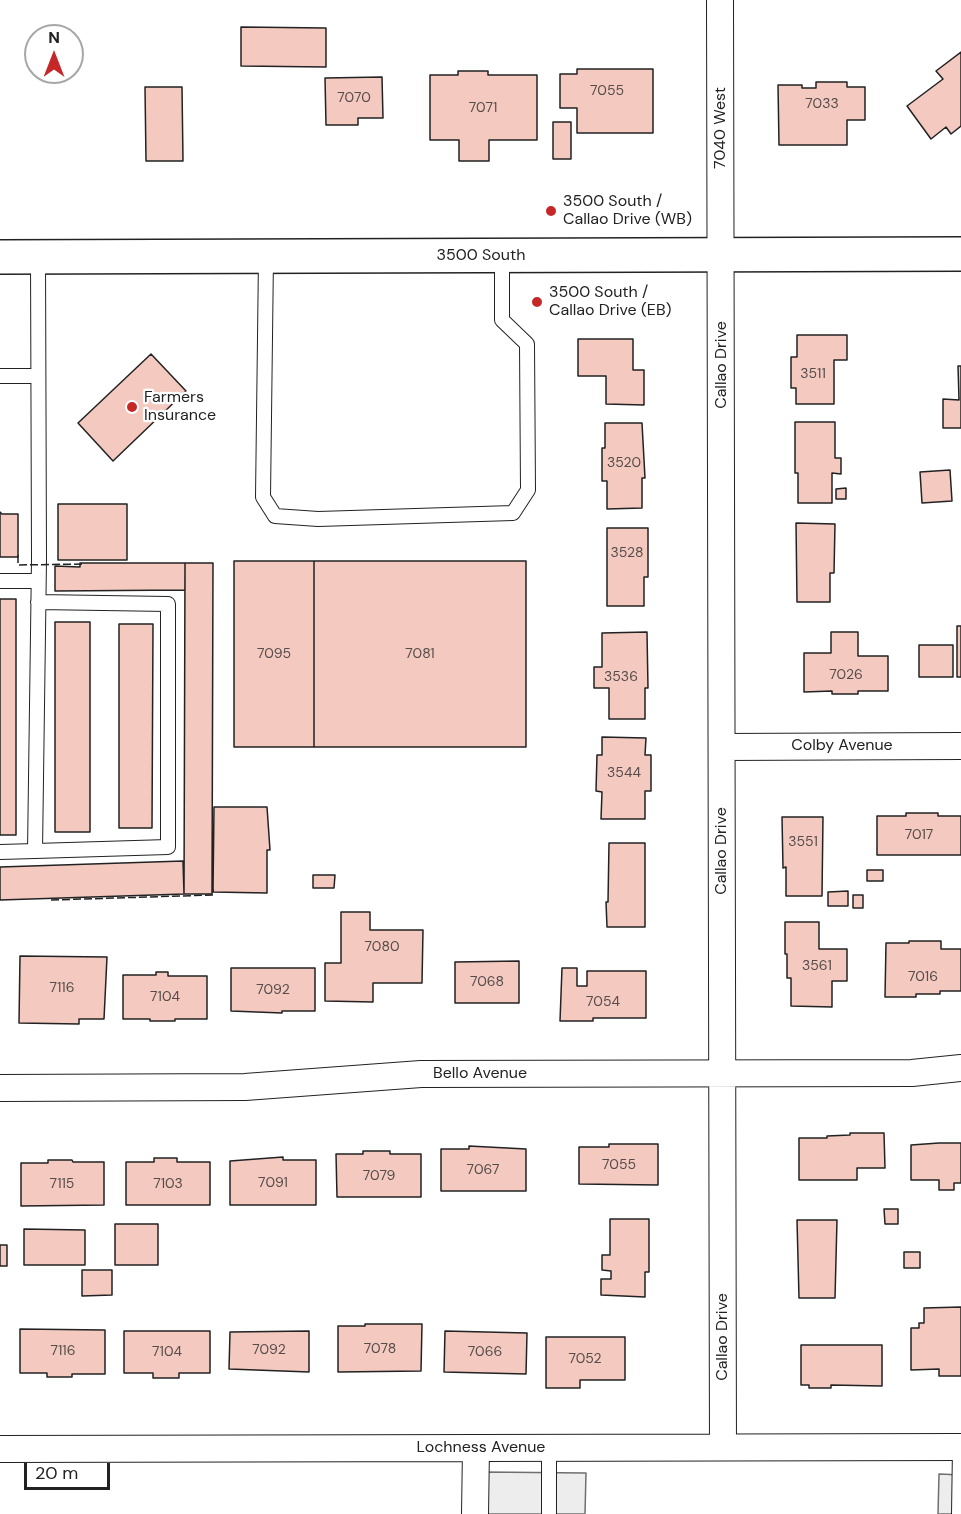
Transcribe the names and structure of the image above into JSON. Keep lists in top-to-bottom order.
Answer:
{
  "streets": {
    "main road": ["3500 South"],
    "street": [
      "7040 West",
      "Callao Drive",
      "Colby Avenue",
      "Bello Avenue",
      "Lochness Avenue"
    ]
  },
  "crossings": [
    ["7040 West", "3500 South"],
    ["7040 West", "Callao Drive"],
    ["3500 South", "Callao Drive"],
    ["Callao Drive", "Colby Avenue"],
    ["Callao Drive", "Bello Avenue"],
    ["Callao Drive", "Lochness Avenue"]
  ],
  "places": ["3500 South / Callao Drive (WB)", "3500 South / Callao Drive (EB)", "Farmers Insurance"],
  "house_numbers": [
    "7055",
    "7070",
    "7033",
    "7071",
    "3511",
    "3520",
    "3528",
    "7095",
    "7081",
    "7026",
    "3536",
    "3544",
    "7017",
    "3551",
    "7080",
    "3561",
    "7016",
    "7068",
    "7116",
    "7092",
    "7104",
    "7054",
    "7055",
    "7067",
    "7079",
    "7091",
    "7115",
    "7103",
    "7078",
    "7092",
    "7116",
    "7104",
    "7066",
    "7052"
  ],
  "scale_bar": "20 m",
  "north": "top"
}
